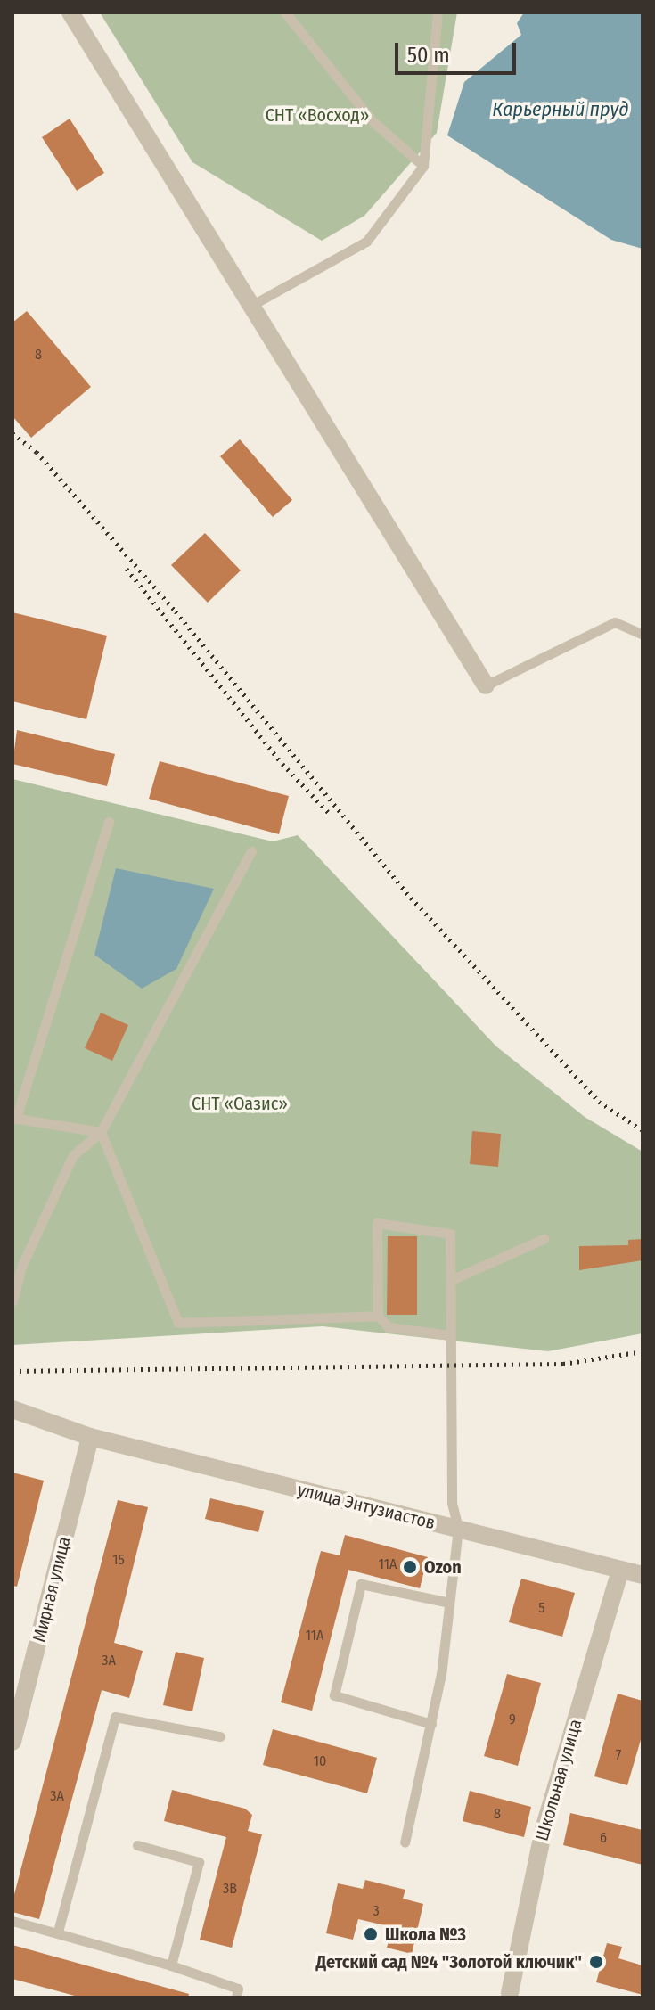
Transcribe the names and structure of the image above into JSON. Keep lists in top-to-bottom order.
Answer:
{
  "streets": {
    "street": ["улица Энтузиастов", "Мирная улица", "Школьная улица"]
  },
  "crossings": [
    ["улица Энтузиастов", "Мирная улица"],
    ["улица Энтузиастов", "Школьная улица"]
  ],
  "water": ["Карьерный пруд"],
  "parks": ["СНТ «Восход»", "СНТ «Оазис»"],
  "places": ["Ozon", "Школа №3", "Детский сад №4 \"Золотой ключик\""],
  "house_numbers": [
    "8",
    "15",
    "11А",
    "5",
    "11А",
    "3А",
    "9",
    "7",
    "10",
    "3А",
    "8",
    "6",
    "3В",
    "3"
  ],
  "scale_bar": "50 m"
}
